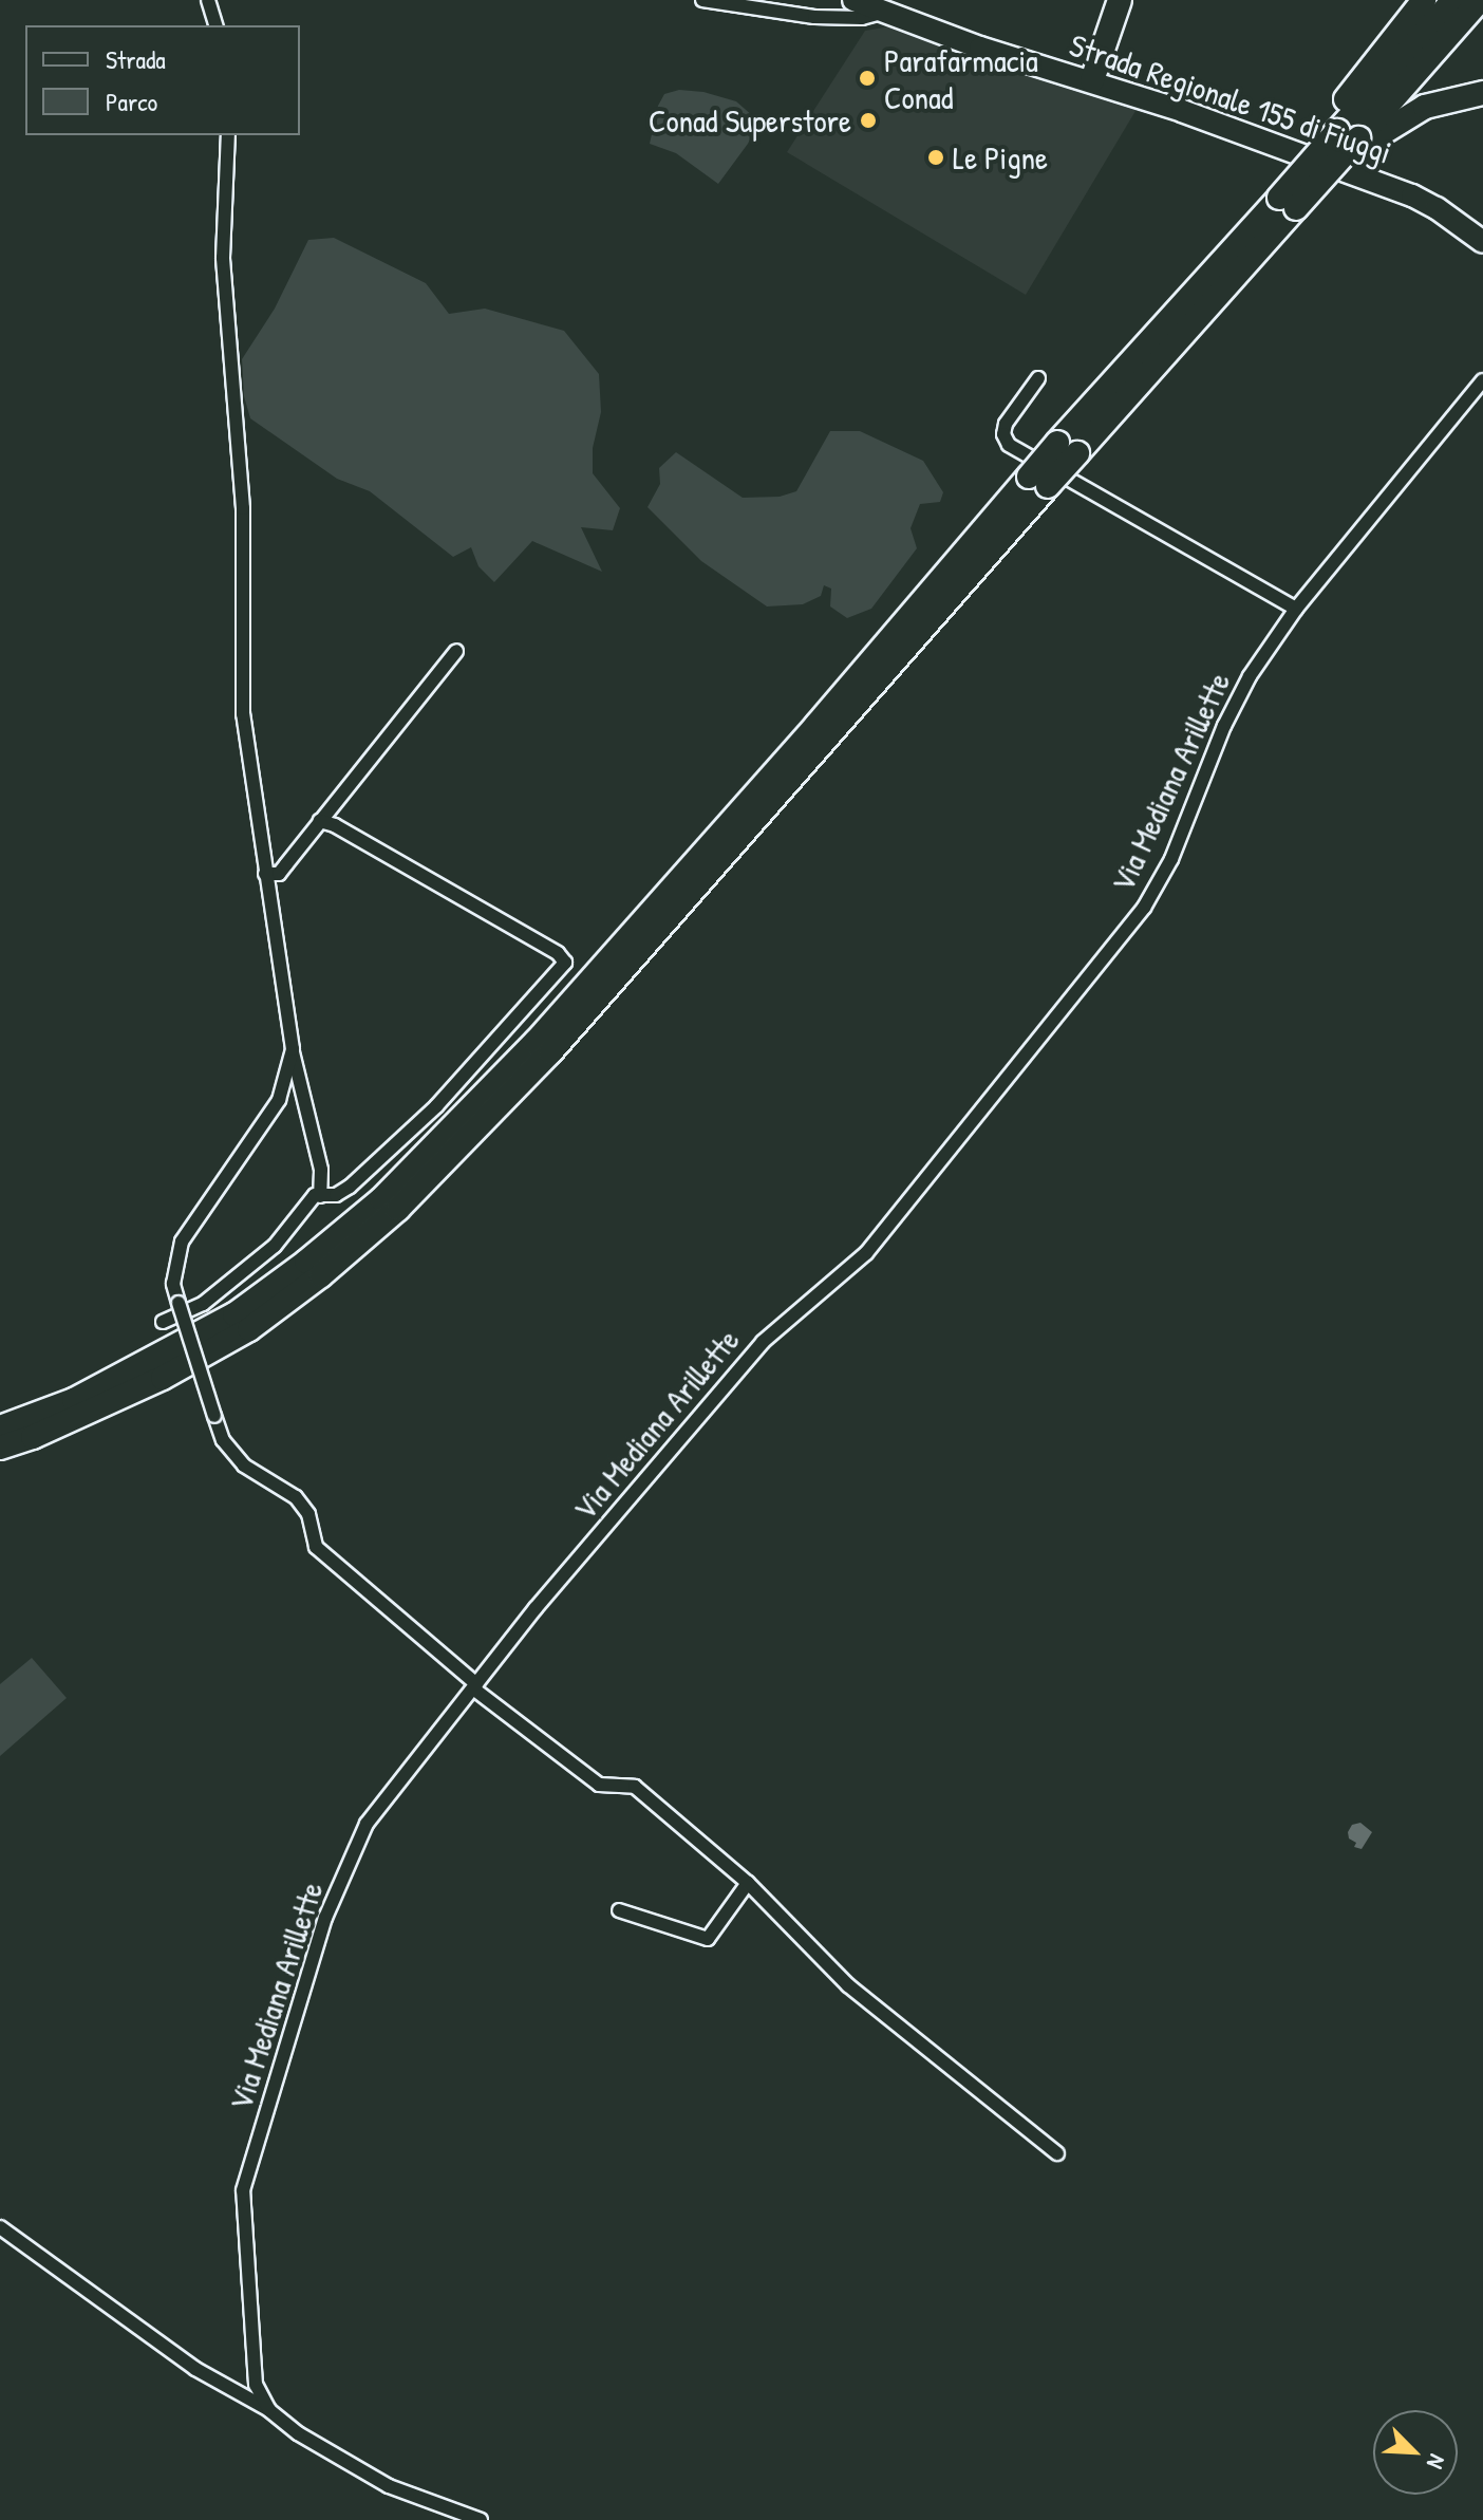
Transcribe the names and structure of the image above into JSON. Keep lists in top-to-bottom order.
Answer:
{
  "streets": {
    "main road": ["Strada Regionale 155 di Fiuggi"],
    "street": ["Via Mediana Arillette"]
  },
  "places": ["Parafarmacia Conad", "Conad Superstore", "Le Pigne"],
  "legend": ["Strada", "Parco"],
  "north": "bottom right"
}
